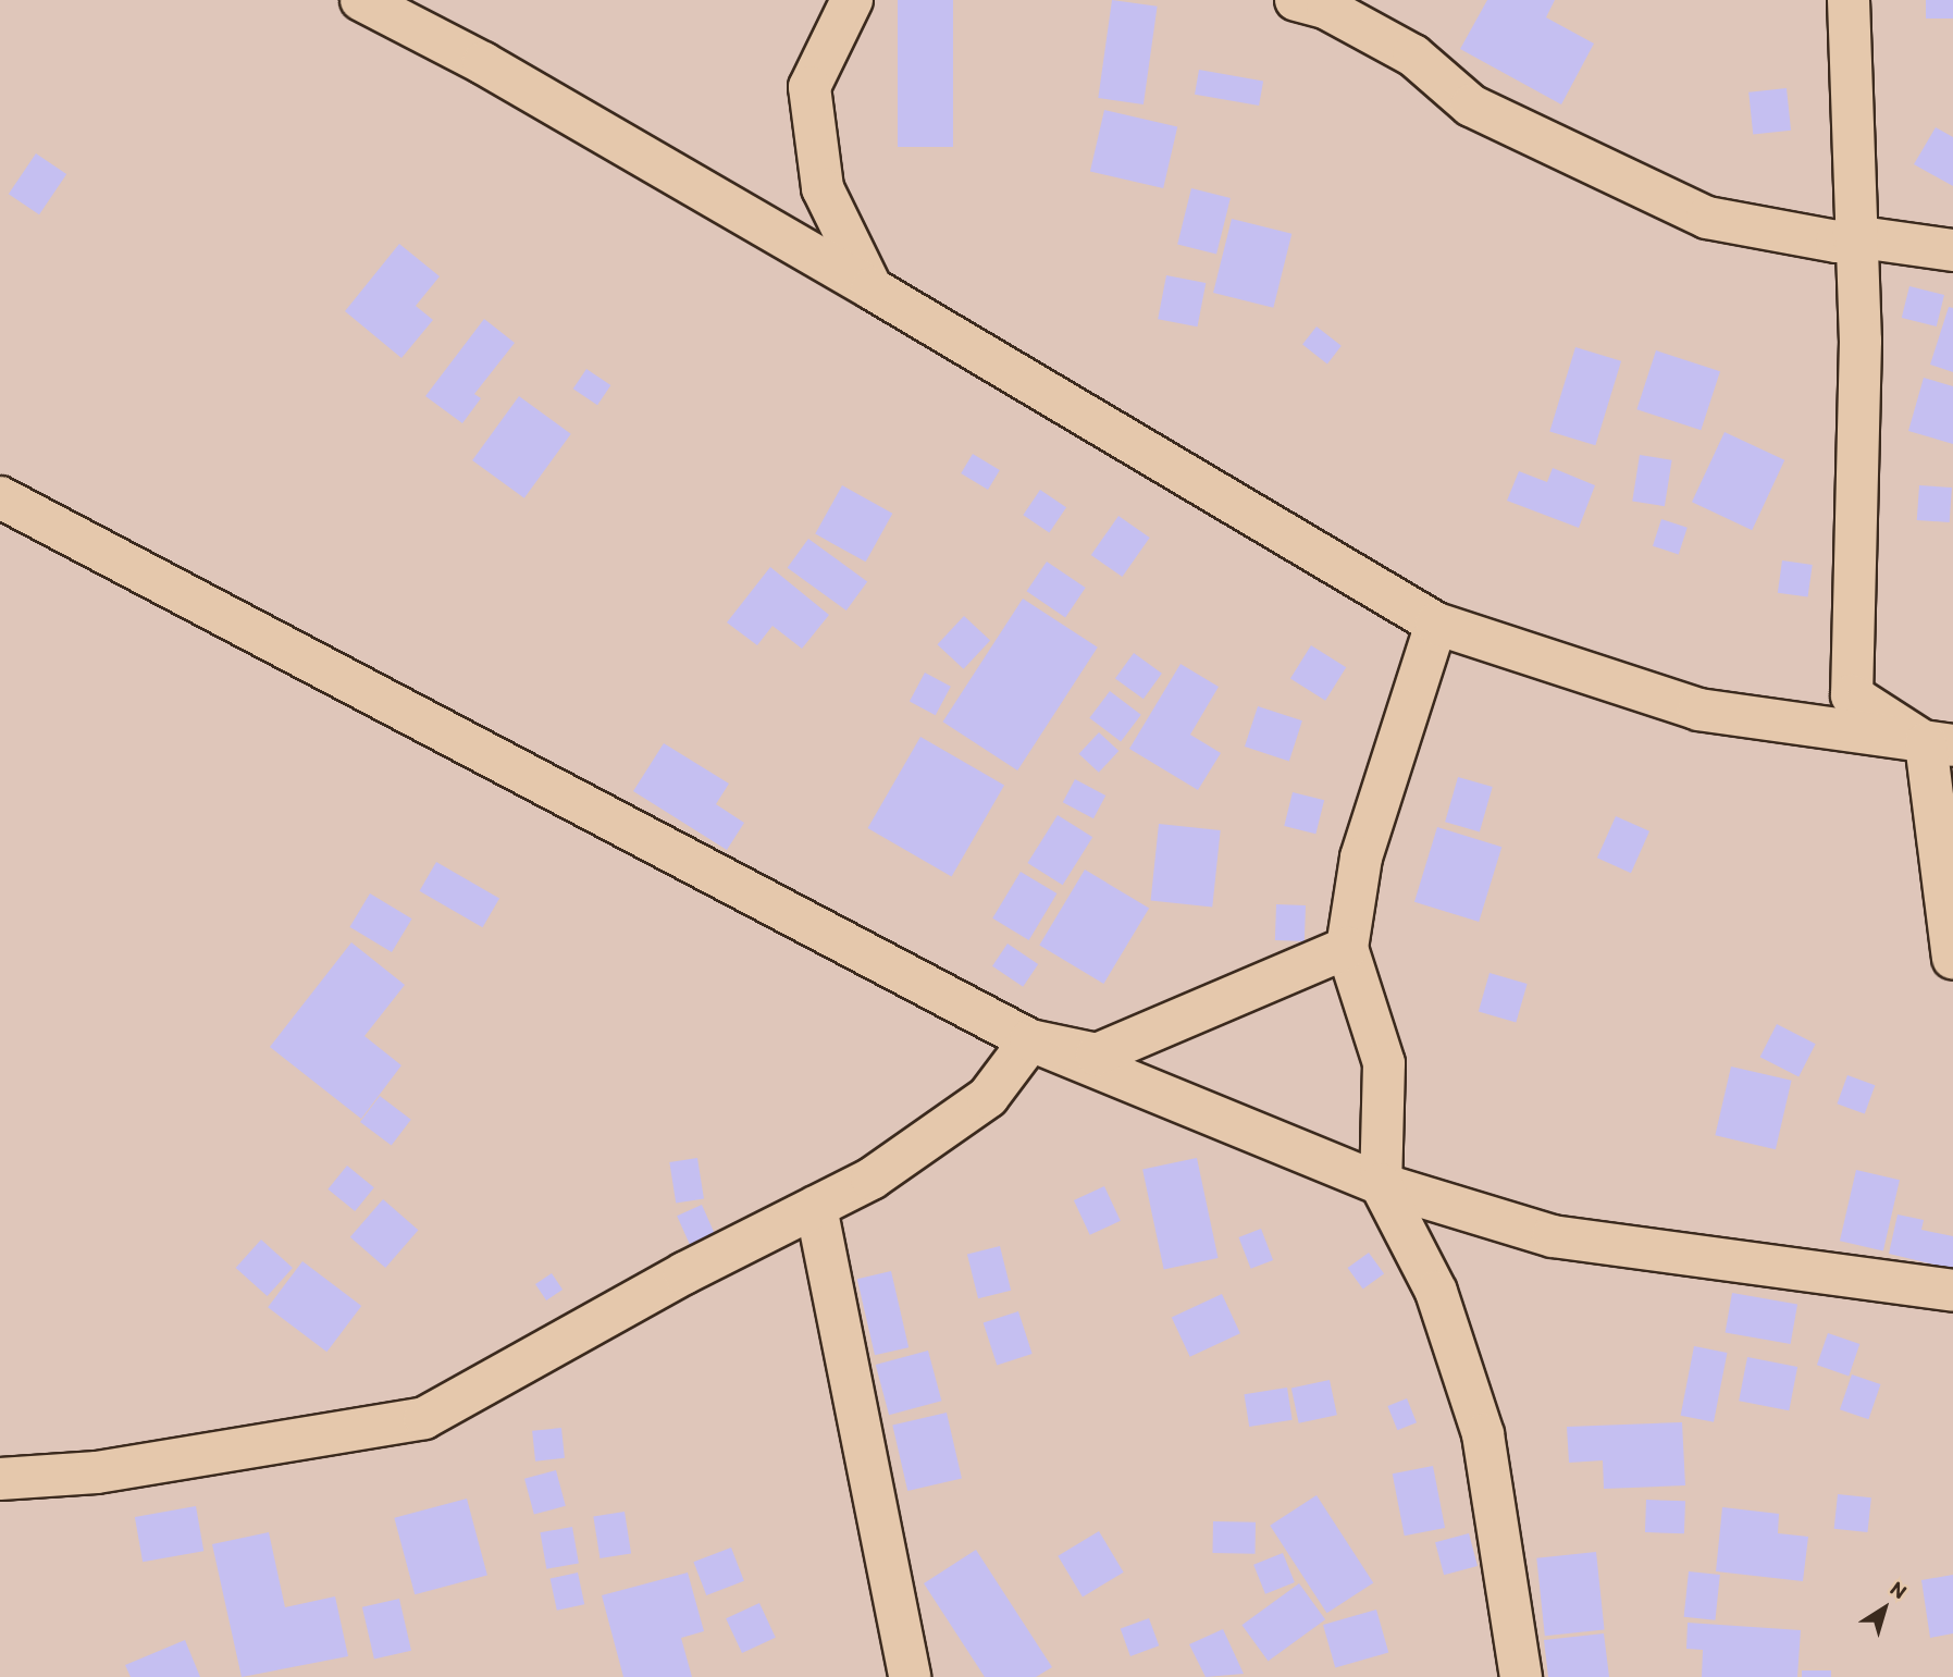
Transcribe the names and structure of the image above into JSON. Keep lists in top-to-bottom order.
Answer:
{
  "north": "top right"
}
